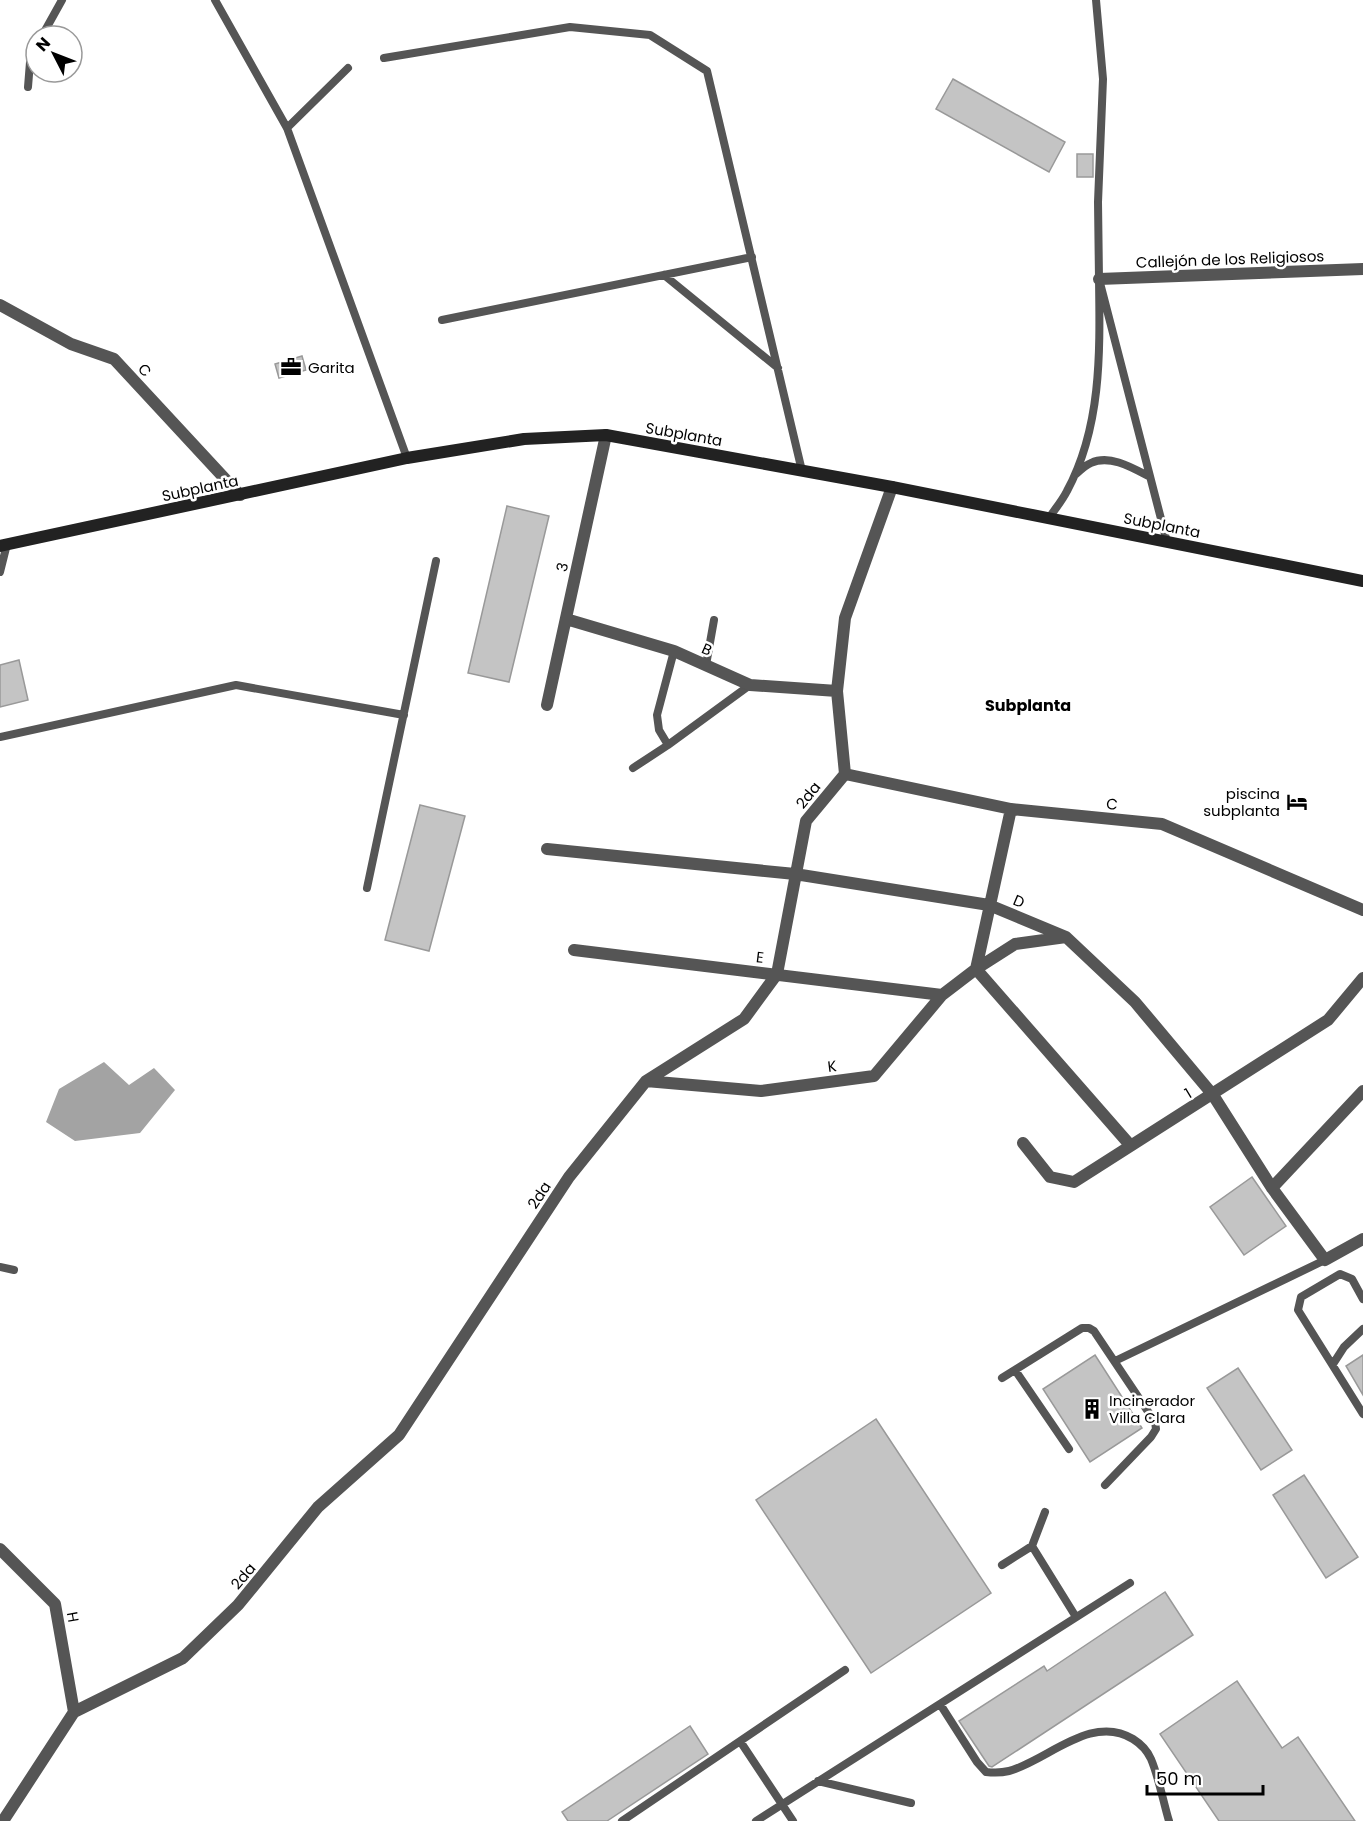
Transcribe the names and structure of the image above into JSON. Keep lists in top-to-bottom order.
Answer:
{
  "streets": {
    "street": [
      "Callejón de los Religiosos",
      "C",
      "Subplanta",
      "3",
      "B",
      "2da",
      "D",
      "E",
      "K",
      "1",
      "H"
    ]
  },
  "crossings": [
    ["C", "Subplanta"],
    ["C", "2da"],
    ["Subplanta", "3"],
    ["3", "B"],
    ["2da", "D"],
    ["2da", "E"],
    ["2da", "K"],
    ["2da", "H"],
    ["D", "K"],
    ["D", "1"],
    ["E", "K"]
  ],
  "districts": ["Subplanta"],
  "places": {
    "office": ["Garita"],
    "hotel": ["piscina subplanta"],
    "building": ["Incinerador Villa Clara"]
  },
  "scale_bar": "50 m",
  "north": "top left"
}
